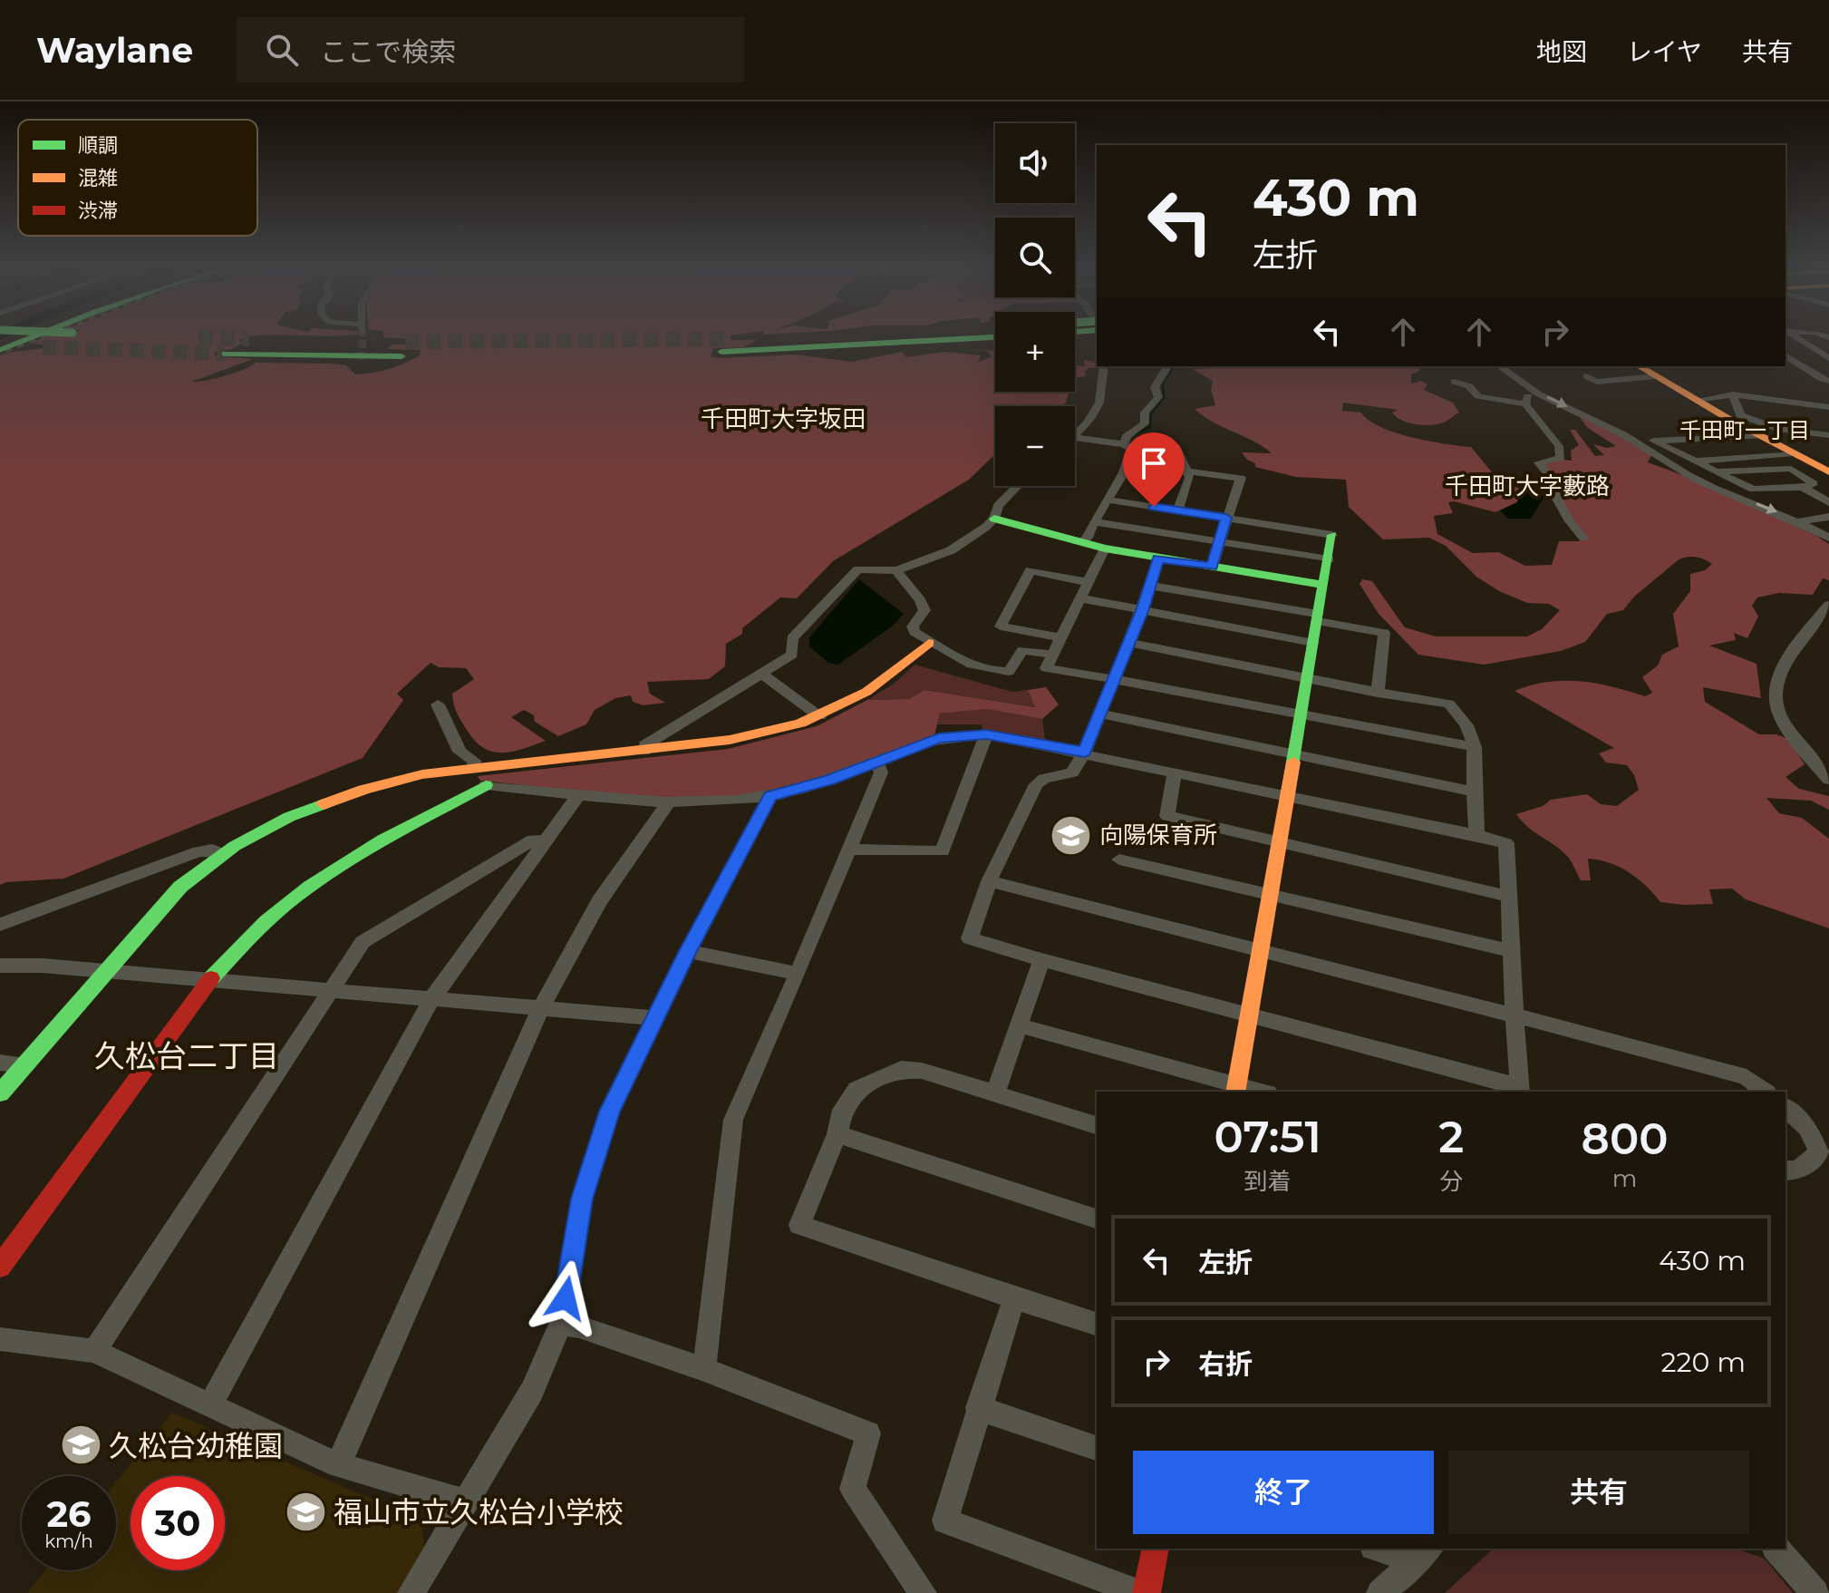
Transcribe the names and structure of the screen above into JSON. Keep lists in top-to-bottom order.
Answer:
{
  "districts": [
    "千田町大字坂田",
    "千田町一丁目",
    "千田町大字藪路",
    "久松台二丁目"
  ],
  "places": {
    "school or university": ["向陽保育所", "久松台幼稚園", "福山市立久松台小学校"]
  },
  "legend": ["順調", "混雑", "渋滞"],
  "page": {
    "header": "Waylane",
    "search": "ここで検索",
    "nav": ["地図", "レイヤ", "共有"],
    "map_buttons": ["+", "−"],
    "turn": ["430 m", "左折"],
    "eta": [
      "07:51",
      "到着",
      "2",
      "分",
      "800",
      "m"
    ],
    "list": [
      {
        "name": "左折",
        "value": "430 m"
      },
      {
        "name": "右折",
        "value": "220 m"
      }
    ],
    "buttons": ["終了", "共有"],
    "speed": "26 km/h",
    "limit": "30"
  }
}
